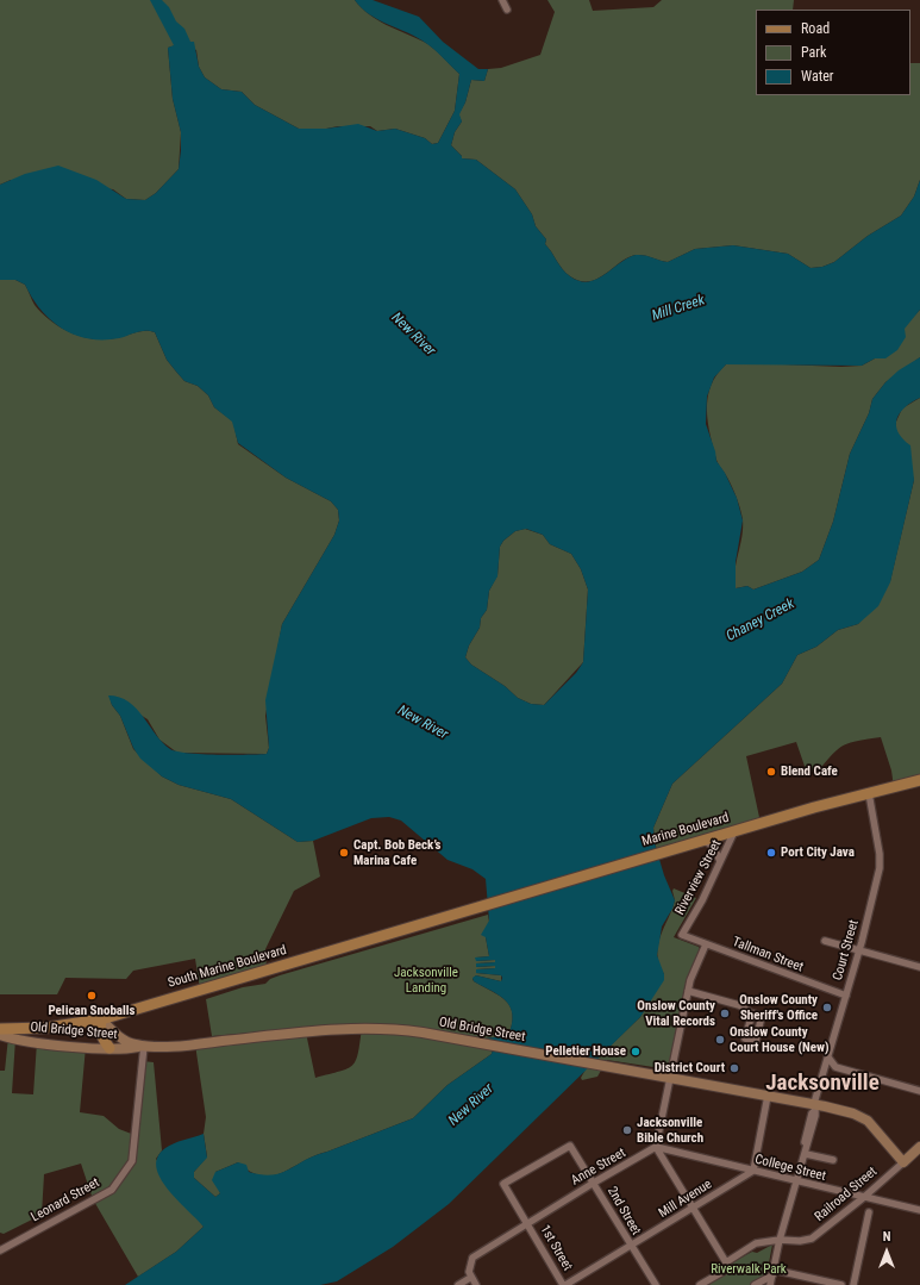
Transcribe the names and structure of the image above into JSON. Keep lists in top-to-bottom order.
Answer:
{
  "streets": {
    "main road": [
      "Marine Boulevard",
      "South Marine Boulevard",
      "Old Bridge Street",
      "Railroad Street"
    ],
    "street": [
      "Riverview Street",
      "Court Street",
      "Tallman Street",
      "Anne Street",
      "College Street",
      "Mill Avenue",
      "Leonard Street",
      "2nd Street",
      "1st Street"
    ]
  },
  "crossings": [
    ["Marine Boulevard", "Riverview Street"],
    ["Marine Boulevard", "Court Street"],
    ["Marine Boulevard", "South Marine Boulevard"],
    ["Riverview Street", "Tallman Street"],
    ["Court Street", "Tallman Street"],
    ["Court Street", "Old Bridge Street"],
    ["Court Street", "College Street"],
    ["Court Street", "Railroad Street"],
    ["South Marine Boulevard", "Old Bridge Street"],
    ["Old Bridge Street", "Railroad Street"],
    ["Old Bridge Street", "Leonard Street"],
    ["Anne Street", "College Street"],
    ["Anne Street", "2nd Street"],
    ["Anne Street", "1st Street"],
    ["College Street", "Railroad Street"],
    ["College Street", "Mill Avenue"],
    ["Mill Avenue", "2nd Street"],
    ["Mill Avenue", "1st Street"],
    ["2nd Street", "1st Street"]
  ],
  "districts": ["Jacksonville"],
  "water": ["Mill Creek", "New River", "Chaney Creek"],
  "parks": ["Jacksonville Landing", "Riverwalk Park"],
  "places": [
    "Blend Cafe",
    "Capt. Bob Beck’s Marina Cafe",
    "Port City Java",
    "Pelican Snoballs",
    "Onslow County Sheriff's Office",
    "Onslow County Vital Records",
    "Onslow County Court House (New)",
    "Pelletier House",
    "District Court",
    "Jacksonville Bible Church"
  ],
  "legend": ["Road", "Park", "Water"],
  "north": "top"
}
